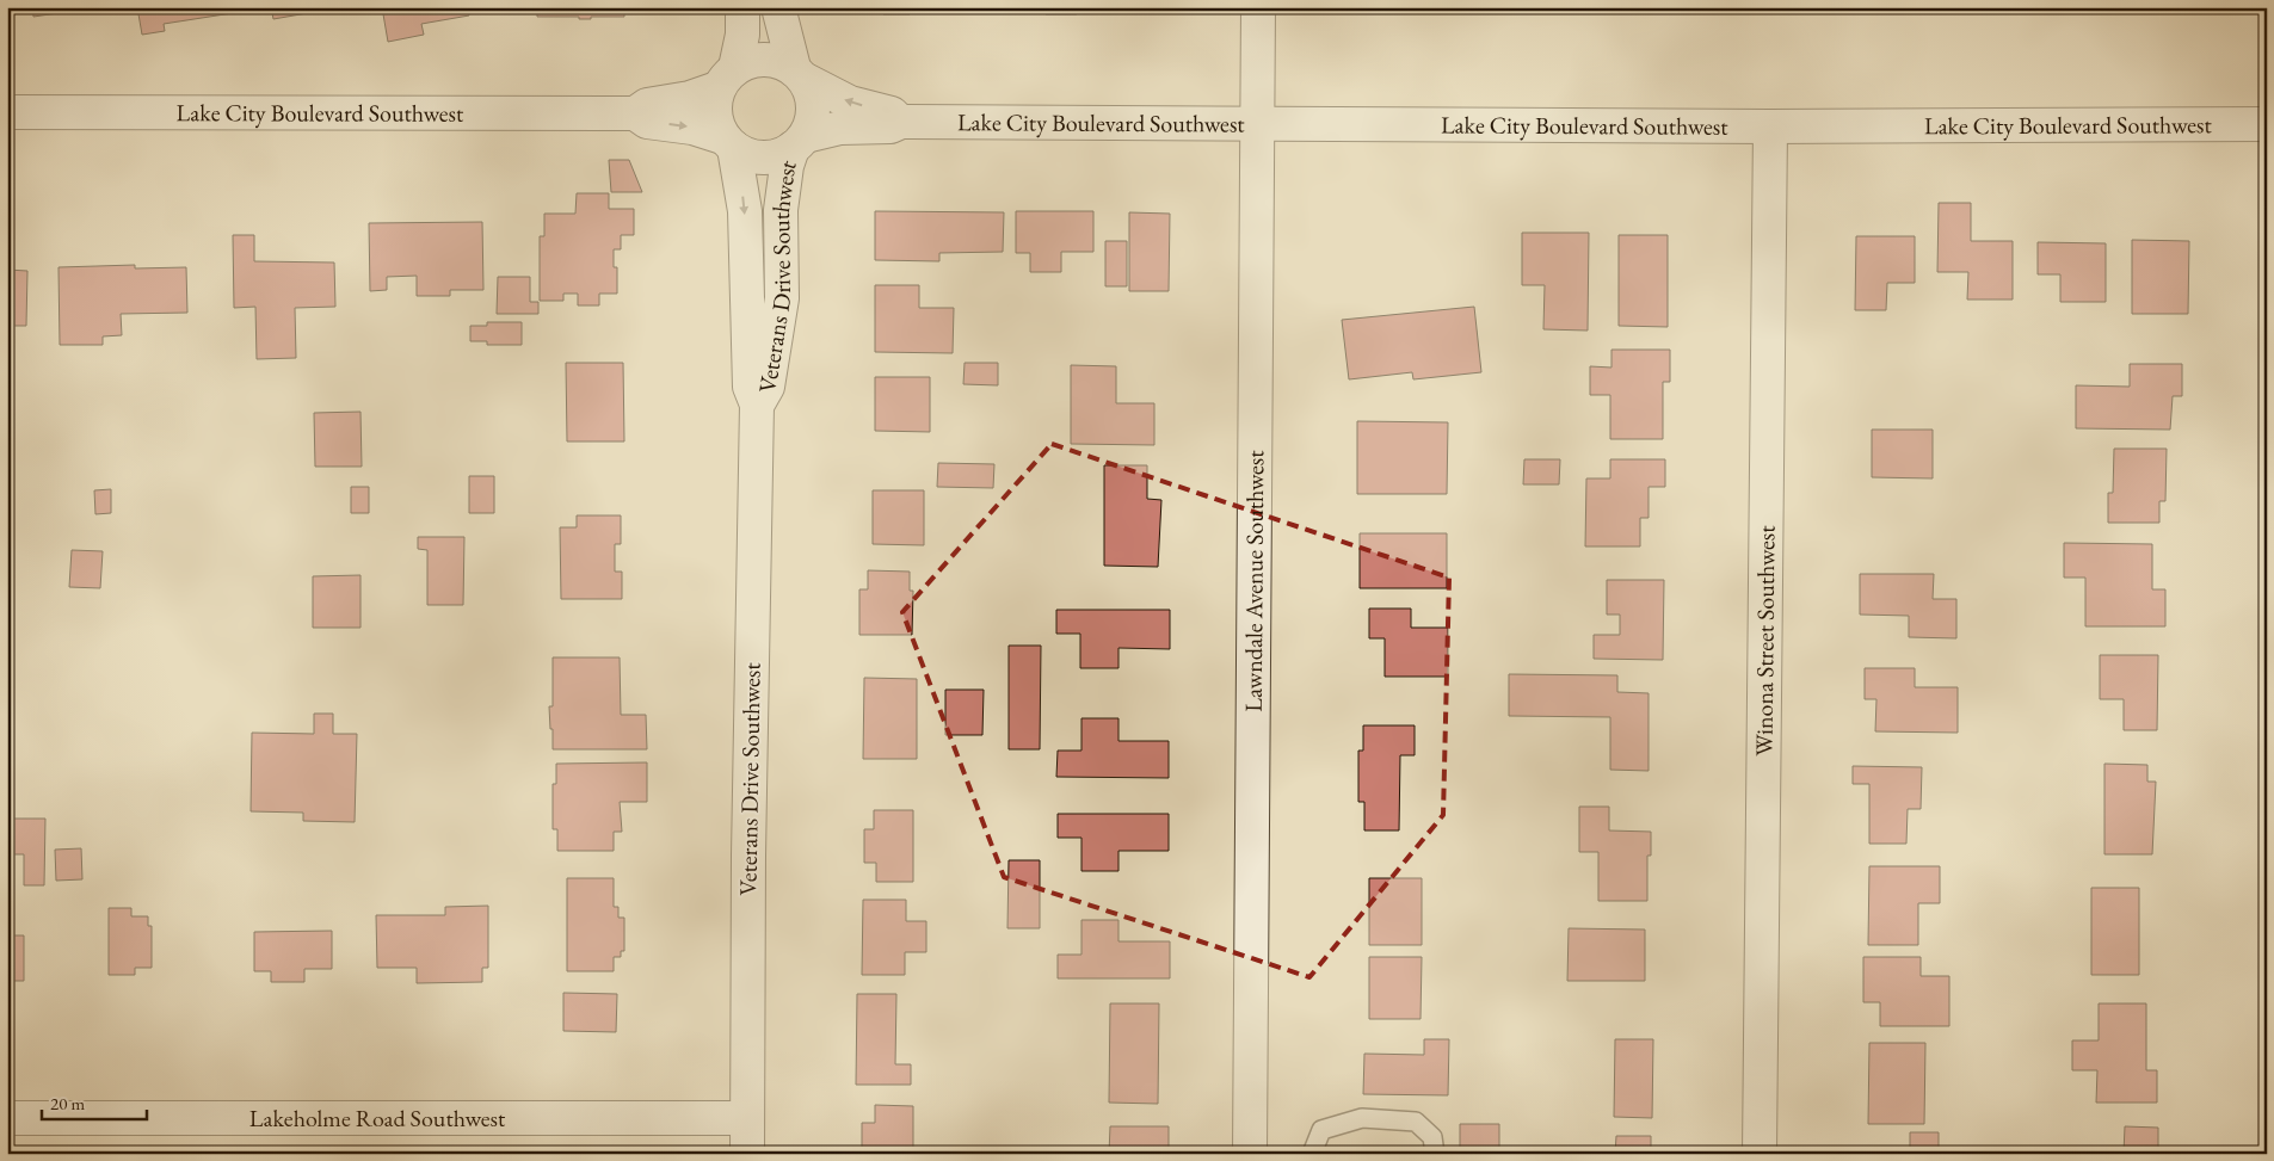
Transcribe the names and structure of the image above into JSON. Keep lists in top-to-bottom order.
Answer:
{
  "streets": {
    "street": [
      "Lake City Boulevard Southwest",
      "Veterans Drive Southwest",
      "Lawndale Avenue Southwest",
      "Winona Street Southwest",
      "Lakeholme Road Southwest"
    ]
  },
  "crossings": [
    ["Lake City Boulevard Southwest", "Veterans Drive Southwest"],
    ["Lake City Boulevard Southwest", "Lawndale Avenue Southwest"],
    ["Lake City Boulevard Southwest", "Winona Street Southwest"],
    ["Veterans Drive Southwest", "Lakeholme Road Southwest"]
  ],
  "scale_bar": "20 m"
}
